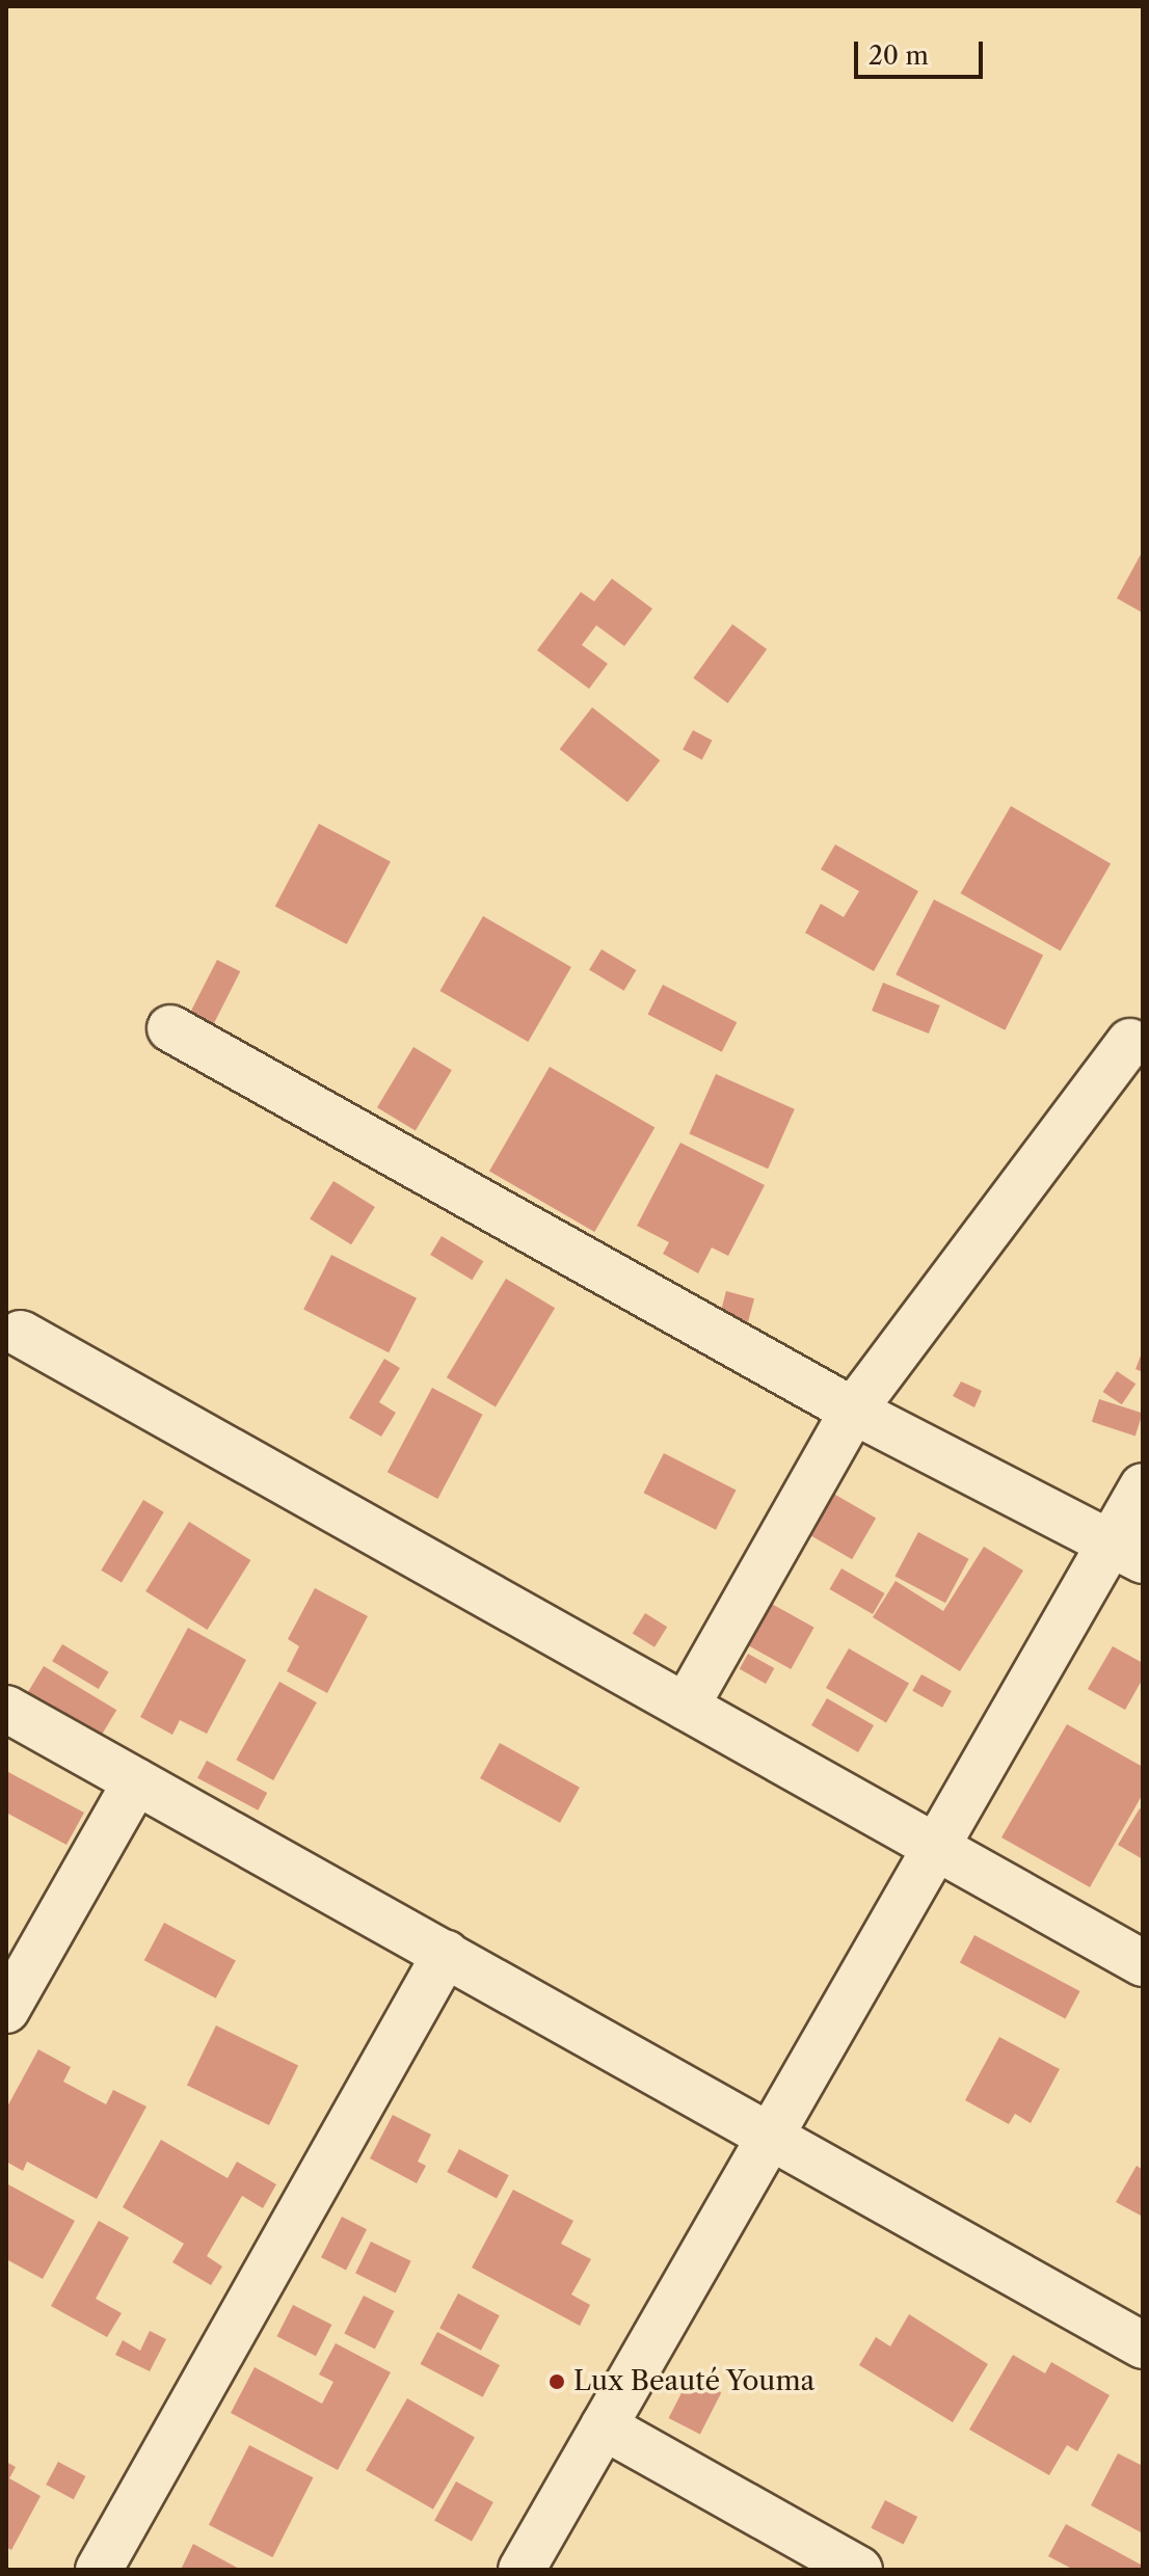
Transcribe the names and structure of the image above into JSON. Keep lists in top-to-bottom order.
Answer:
{
  "places": ["Lux Beauté Youma"],
  "scale_bar": "20 m"
}
